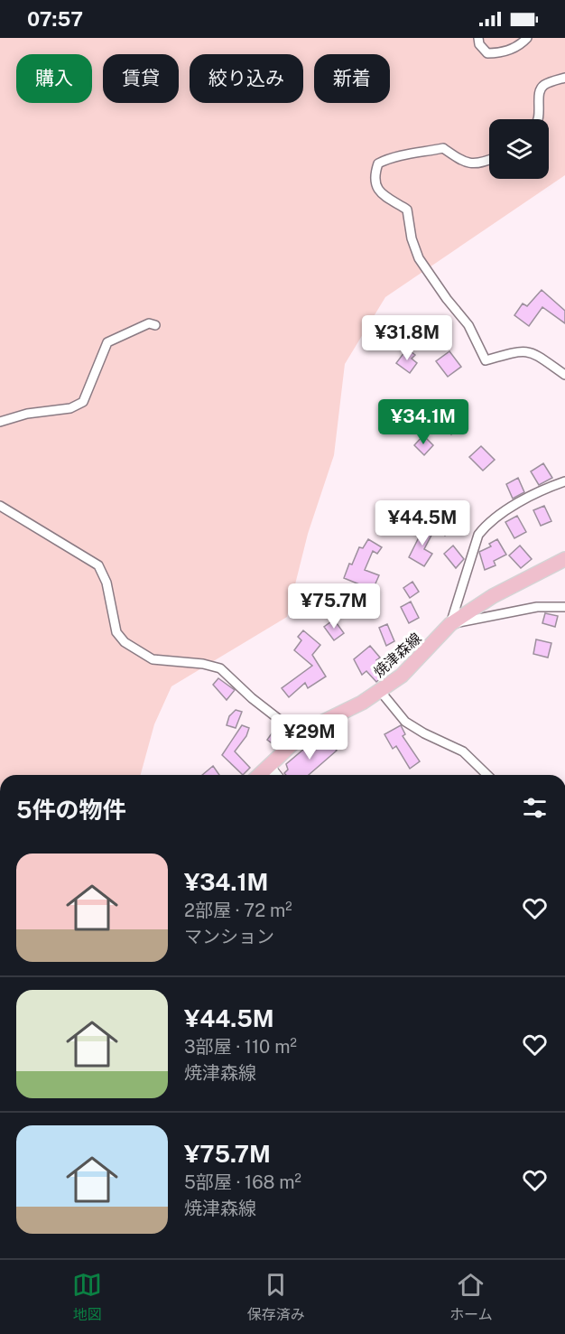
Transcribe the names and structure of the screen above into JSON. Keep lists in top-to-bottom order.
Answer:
{
  "streets": {
    "main road": ["焼津森線"]
  },
  "page": {
    "status": "07:57",
    "chip": [
      "購入",
      "賃貸",
      "絞り込み",
      "新着"
    ],
    "price": [
      "¥31.8M",
      "¥34.1M",
      "¥44.5M",
      "¥75.7M",
      "¥29M"
    ],
    "heading": "5件の物件",
    "list": [
      {
        "name": "¥34.1M",
        "note": "2部屋 · 72 m² · マンション"
      },
      {
        "name": "¥44.5M",
        "note": "3部屋 · 110 m² · 焼津森線"
      },
      {
        "name": "¥75.7M",
        "note": "5部屋 · 168 m² · 焼津森線"
      }
    ],
    "tabs": ["地図", "保存済み", "ホーム"]
  }
}
